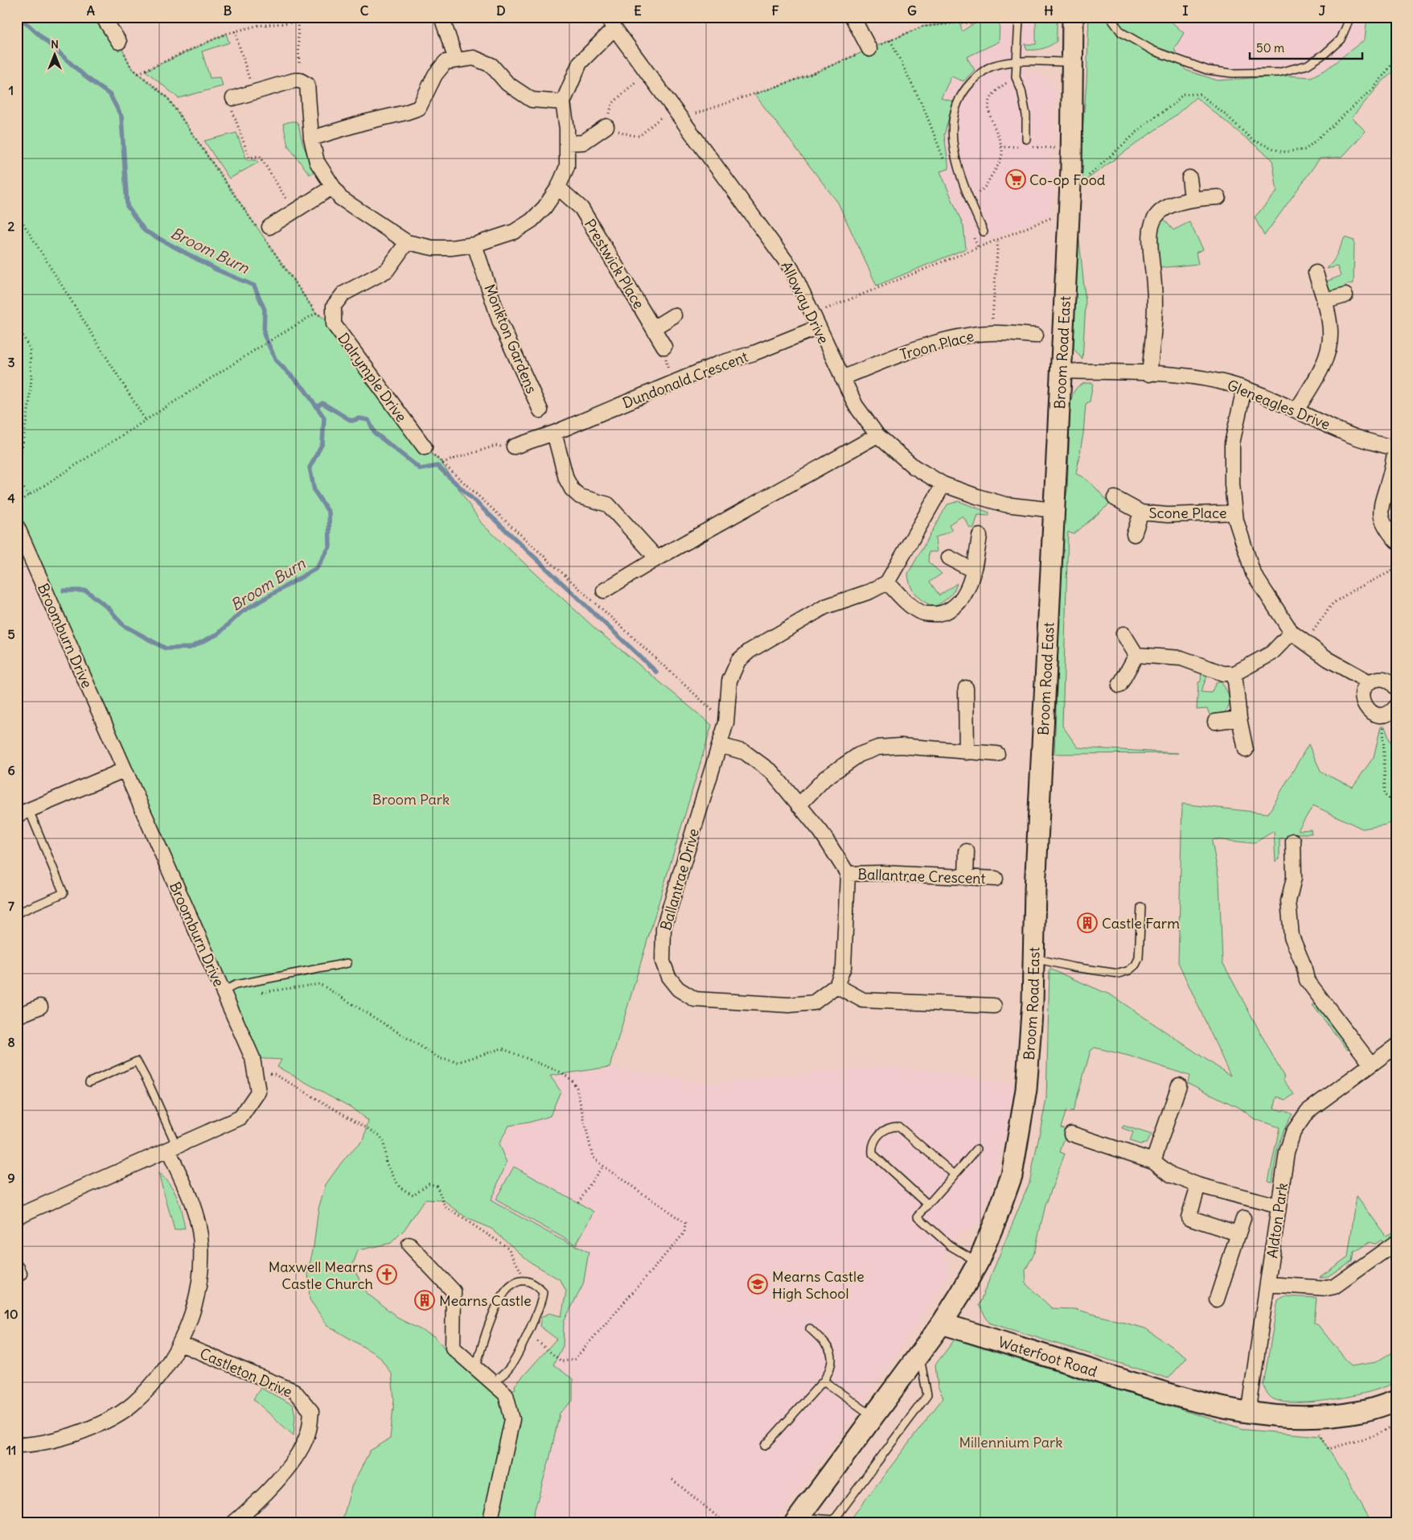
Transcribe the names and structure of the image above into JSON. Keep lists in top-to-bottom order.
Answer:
{
  "streets": {
    "street": [
      "Prestwick Place",
      "Alloway Drive",
      "Monkton Gardens",
      "Troon Place",
      "Broom Road East",
      "Dalrymple Drive",
      "Dundonald Crescent",
      "Gleneagles Drive",
      "Scone Place",
      "Broomburn Drive",
      "Ballantrae Crescent",
      "Ballantrae Drive",
      "Aldton Park",
      "Waterfoot Road",
      "Castleton Drive"
    ]
  },
  "crossings": [
    ["Alloway Drive", "Troon Place"],
    ["Alloway Drive", "Broom Road East"],
    ["Alloway Drive", "Dundonald Crescent"],
    ["Broom Road East", "Gleneagles Drive"],
    ["Broom Road East", "Waterfoot Road"],
    ["Ballantrae Crescent", "Ballantrae Drive"],
    ["Aldton Park", "Waterfoot Road"]
  ],
  "water": ["Broom Burn"],
  "parks": ["Broom Park", "Millennium Park"],
  "places": {
    "supermarket": ["Co-op Food"],
    "building": ["Castle Farm", "Mearns Castle"],
    "church": ["Maxwell Mearns Castle Church"],
    "school or university": ["Mearns Castle High School"]
  },
  "scale_bar": "50 m",
  "north": "top",
  "grid": {
    "columns": [
      "A",
      "B",
      "C",
      "D",
      "E",
      "F",
      "G",
      "H",
      "I",
      "J"
    ],
    "rows": [
      "1",
      "2",
      "3",
      "4",
      "5",
      "6",
      "7",
      "8",
      "9",
      "10",
      "11"
    ]
  }
}
